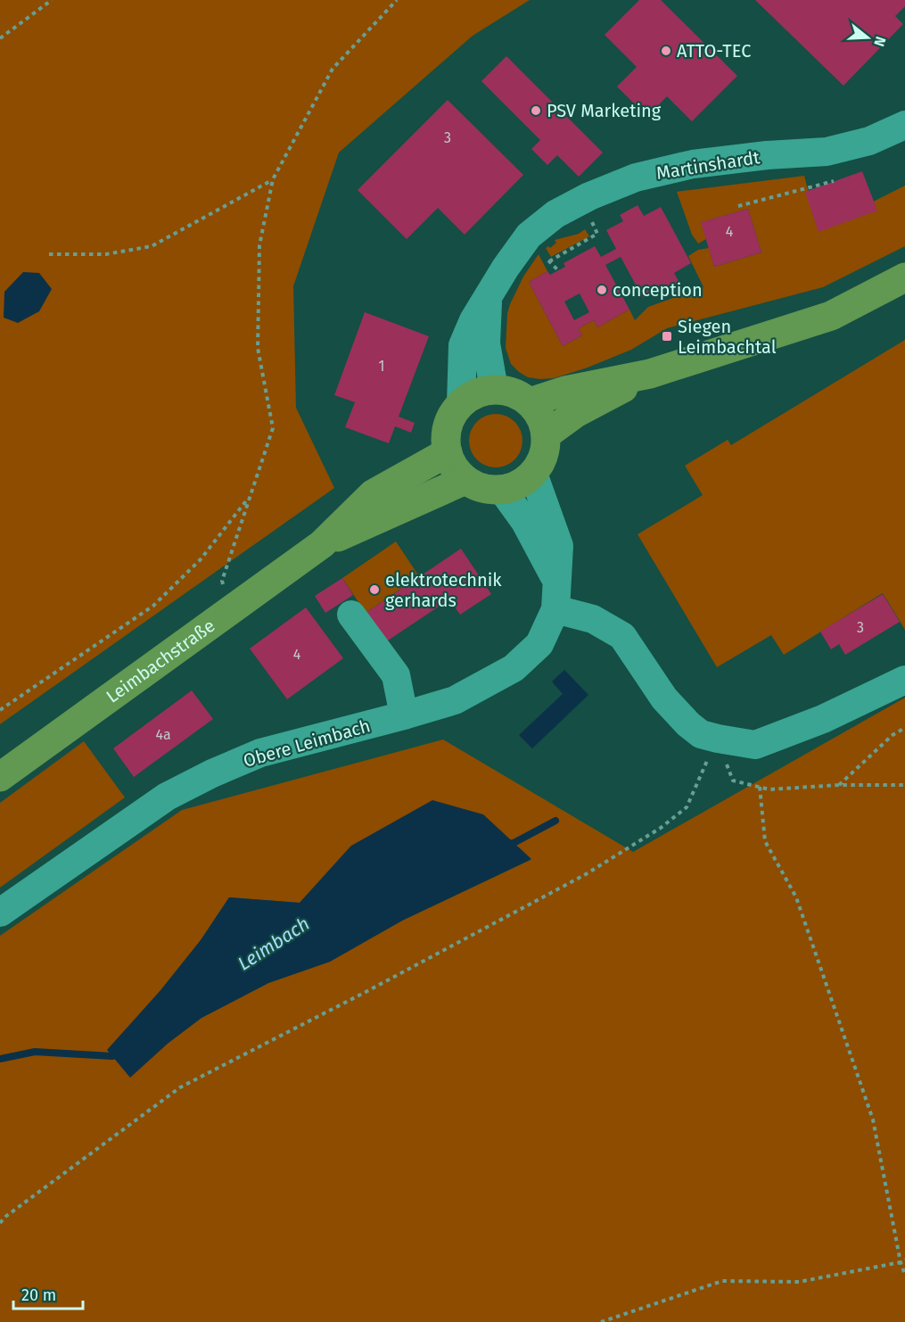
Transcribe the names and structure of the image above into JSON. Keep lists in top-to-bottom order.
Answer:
{
  "streets": {
    "main road": ["Leimbachstraße"],
    "street": ["Martinshardt", "Obere Leimbach"]
  },
  "crossings": [
    ["Martinshardt", "Leimbachstraße"],
    ["Martinshardt", "Obere Leimbach"],
    ["Leimbachstraße", "Obere Leimbach"]
  ],
  "water": ["Leimbach"],
  "places": {
    "other": [
      "ATTO-TEC",
      "PSV Marketing",
      "conception",
      "elektrotechnik gerhards"
    ],
    "transit": ["Siegen Leimbachtal"]
  },
  "house_numbers": [
    "3",
    "4",
    "1",
    "3",
    "4",
    "4a"
  ],
  "scale_bar": "20 m",
  "north": "right"
}
